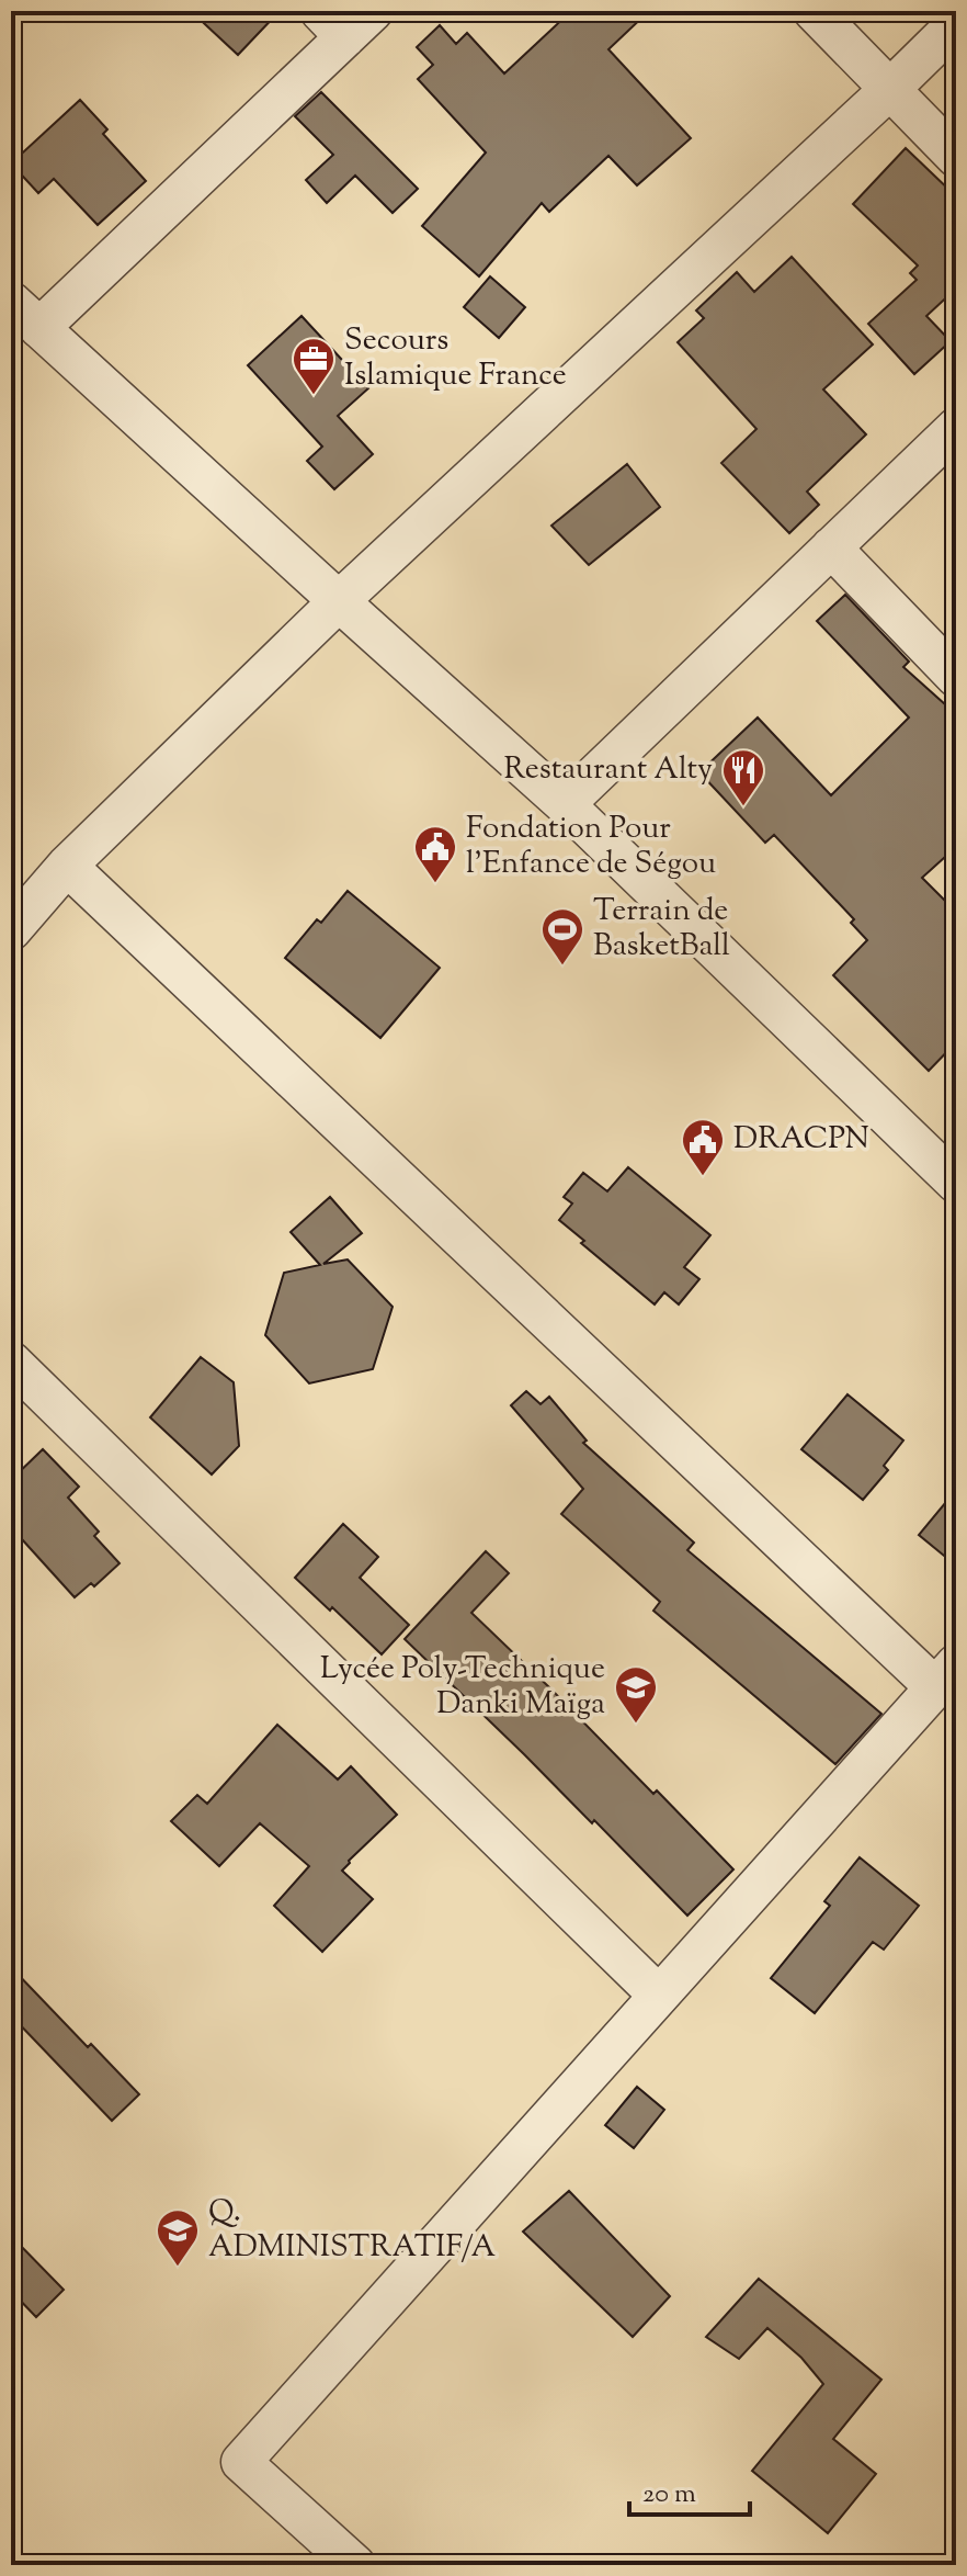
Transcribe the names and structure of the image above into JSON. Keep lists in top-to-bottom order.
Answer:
{
  "places": {
    "office": ["Secours Islamique France"],
    "restaurant": ["Restaurant Alty"],
    "public building": ["Fondation Pour l'Enfance de Ségou", "DRACPN"],
    "sports": ["Terrain de BasketBall"],
    "school or university": ["Lycée Poly-Technique Danki Maïga", "Q. ADMINISTRATIF/A"]
  },
  "scale_bar": "20 m"
}
